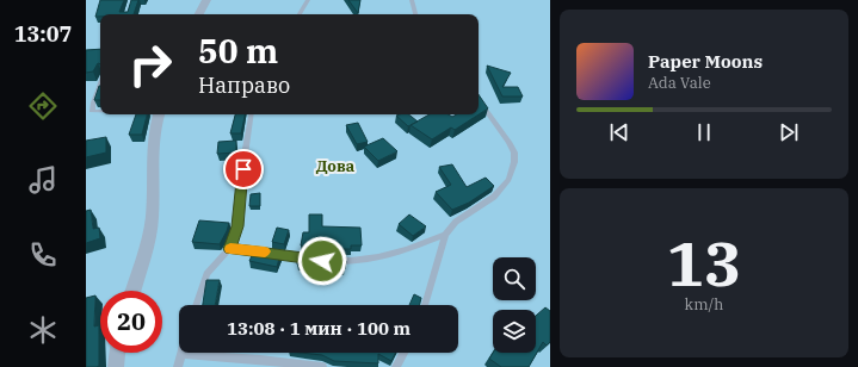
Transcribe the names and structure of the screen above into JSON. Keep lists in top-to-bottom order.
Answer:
{
  "districts": ["Дова"],
  "page": {
    "tabs": "13:07",
    "turn": ["50 m", "Направо"],
    "song": ["Paper Moons", "Ada Vale"],
    "tile": ["13", "km/h"],
    "limit": "20",
    "trip": "13:08 · 1 мин · 100 m"
  }
}
